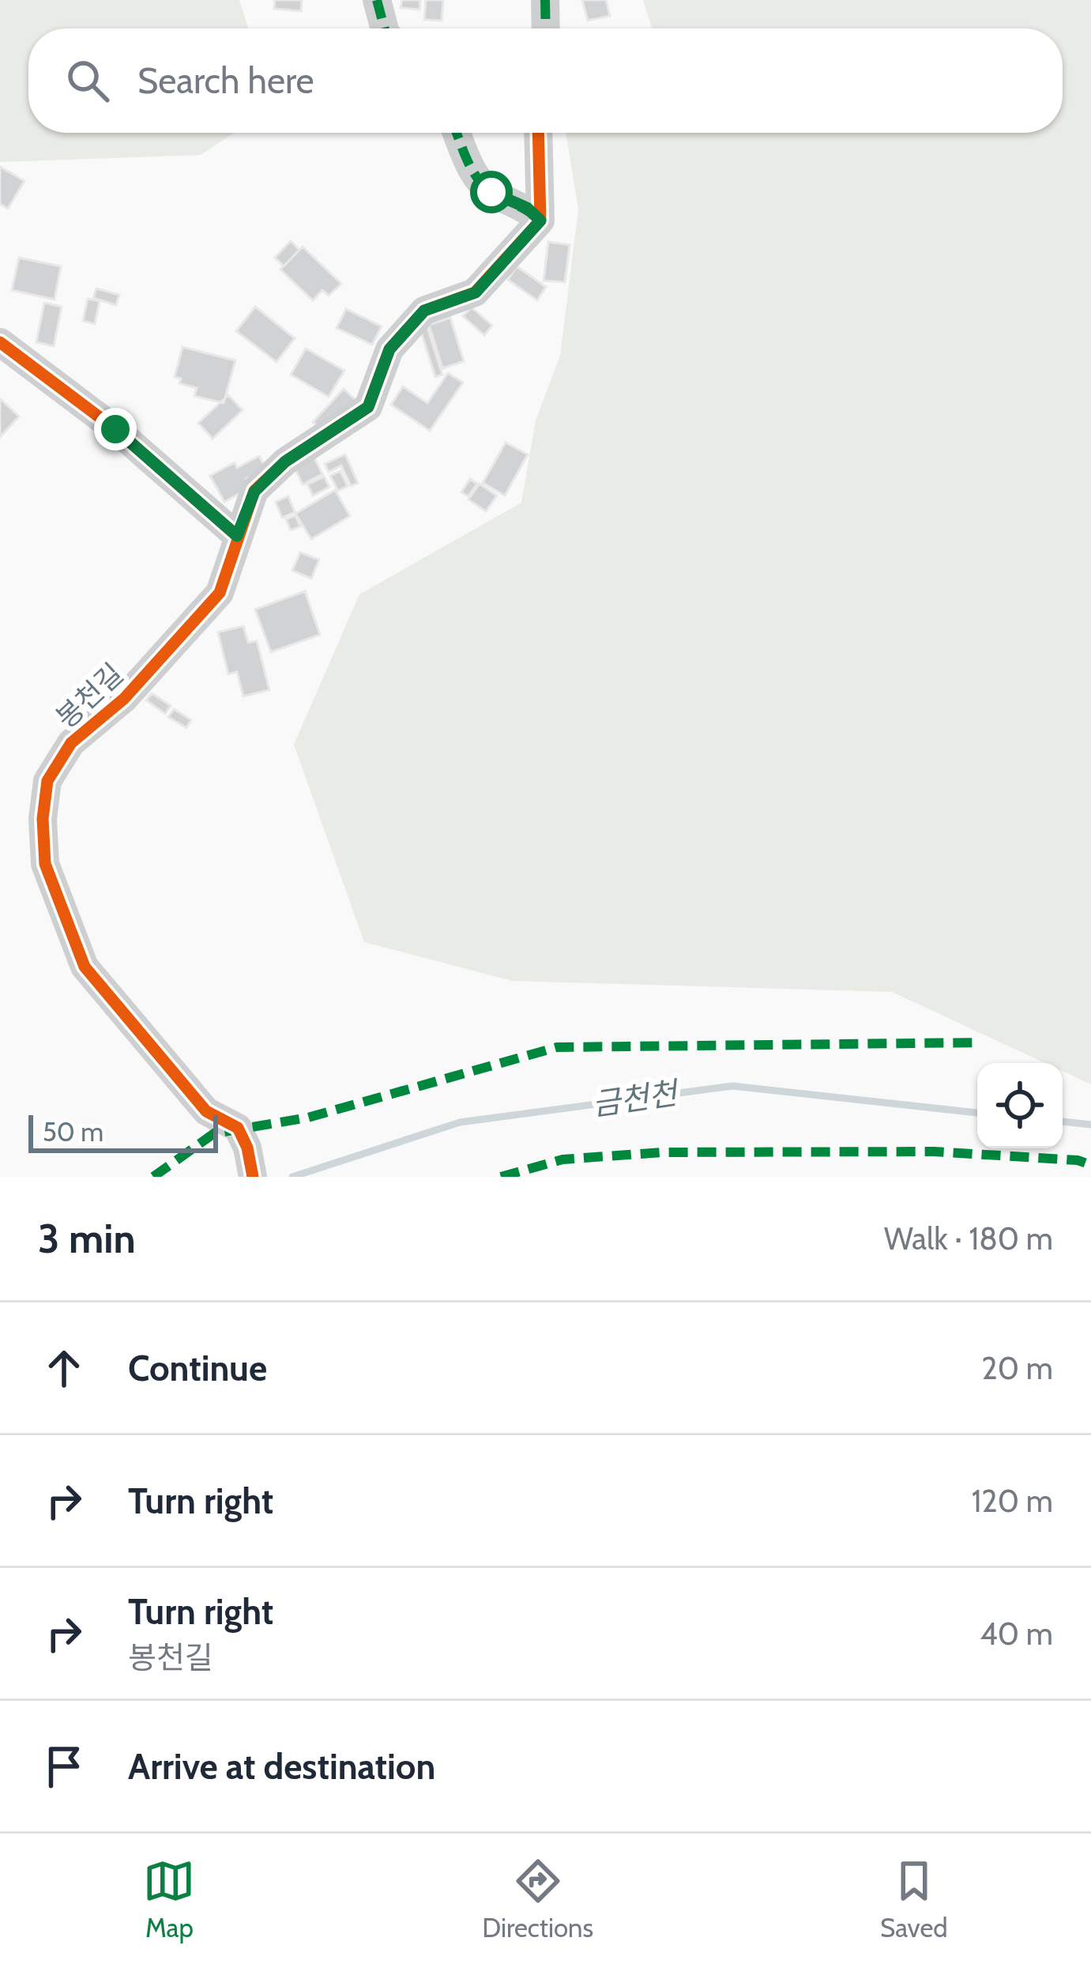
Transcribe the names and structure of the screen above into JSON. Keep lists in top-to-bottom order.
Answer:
{
  "streets": {
    "street": ["봉천길"]
  },
  "water": ["금천천"],
  "scale_bar": "50 m",
  "page": {
    "search": "Search here",
    "scale": "50 m",
    "heading": ["3 min", "Walk · 180 m"],
    "list": [
      ["Continue", "20 m"],
      ["Turn right", "120 m"],
      ["Turn right", "봉천길", "40 m"],
      "Arrive at destination"
    ],
    "nav": ["Map", "Directions", "Saved"]
  }
}
